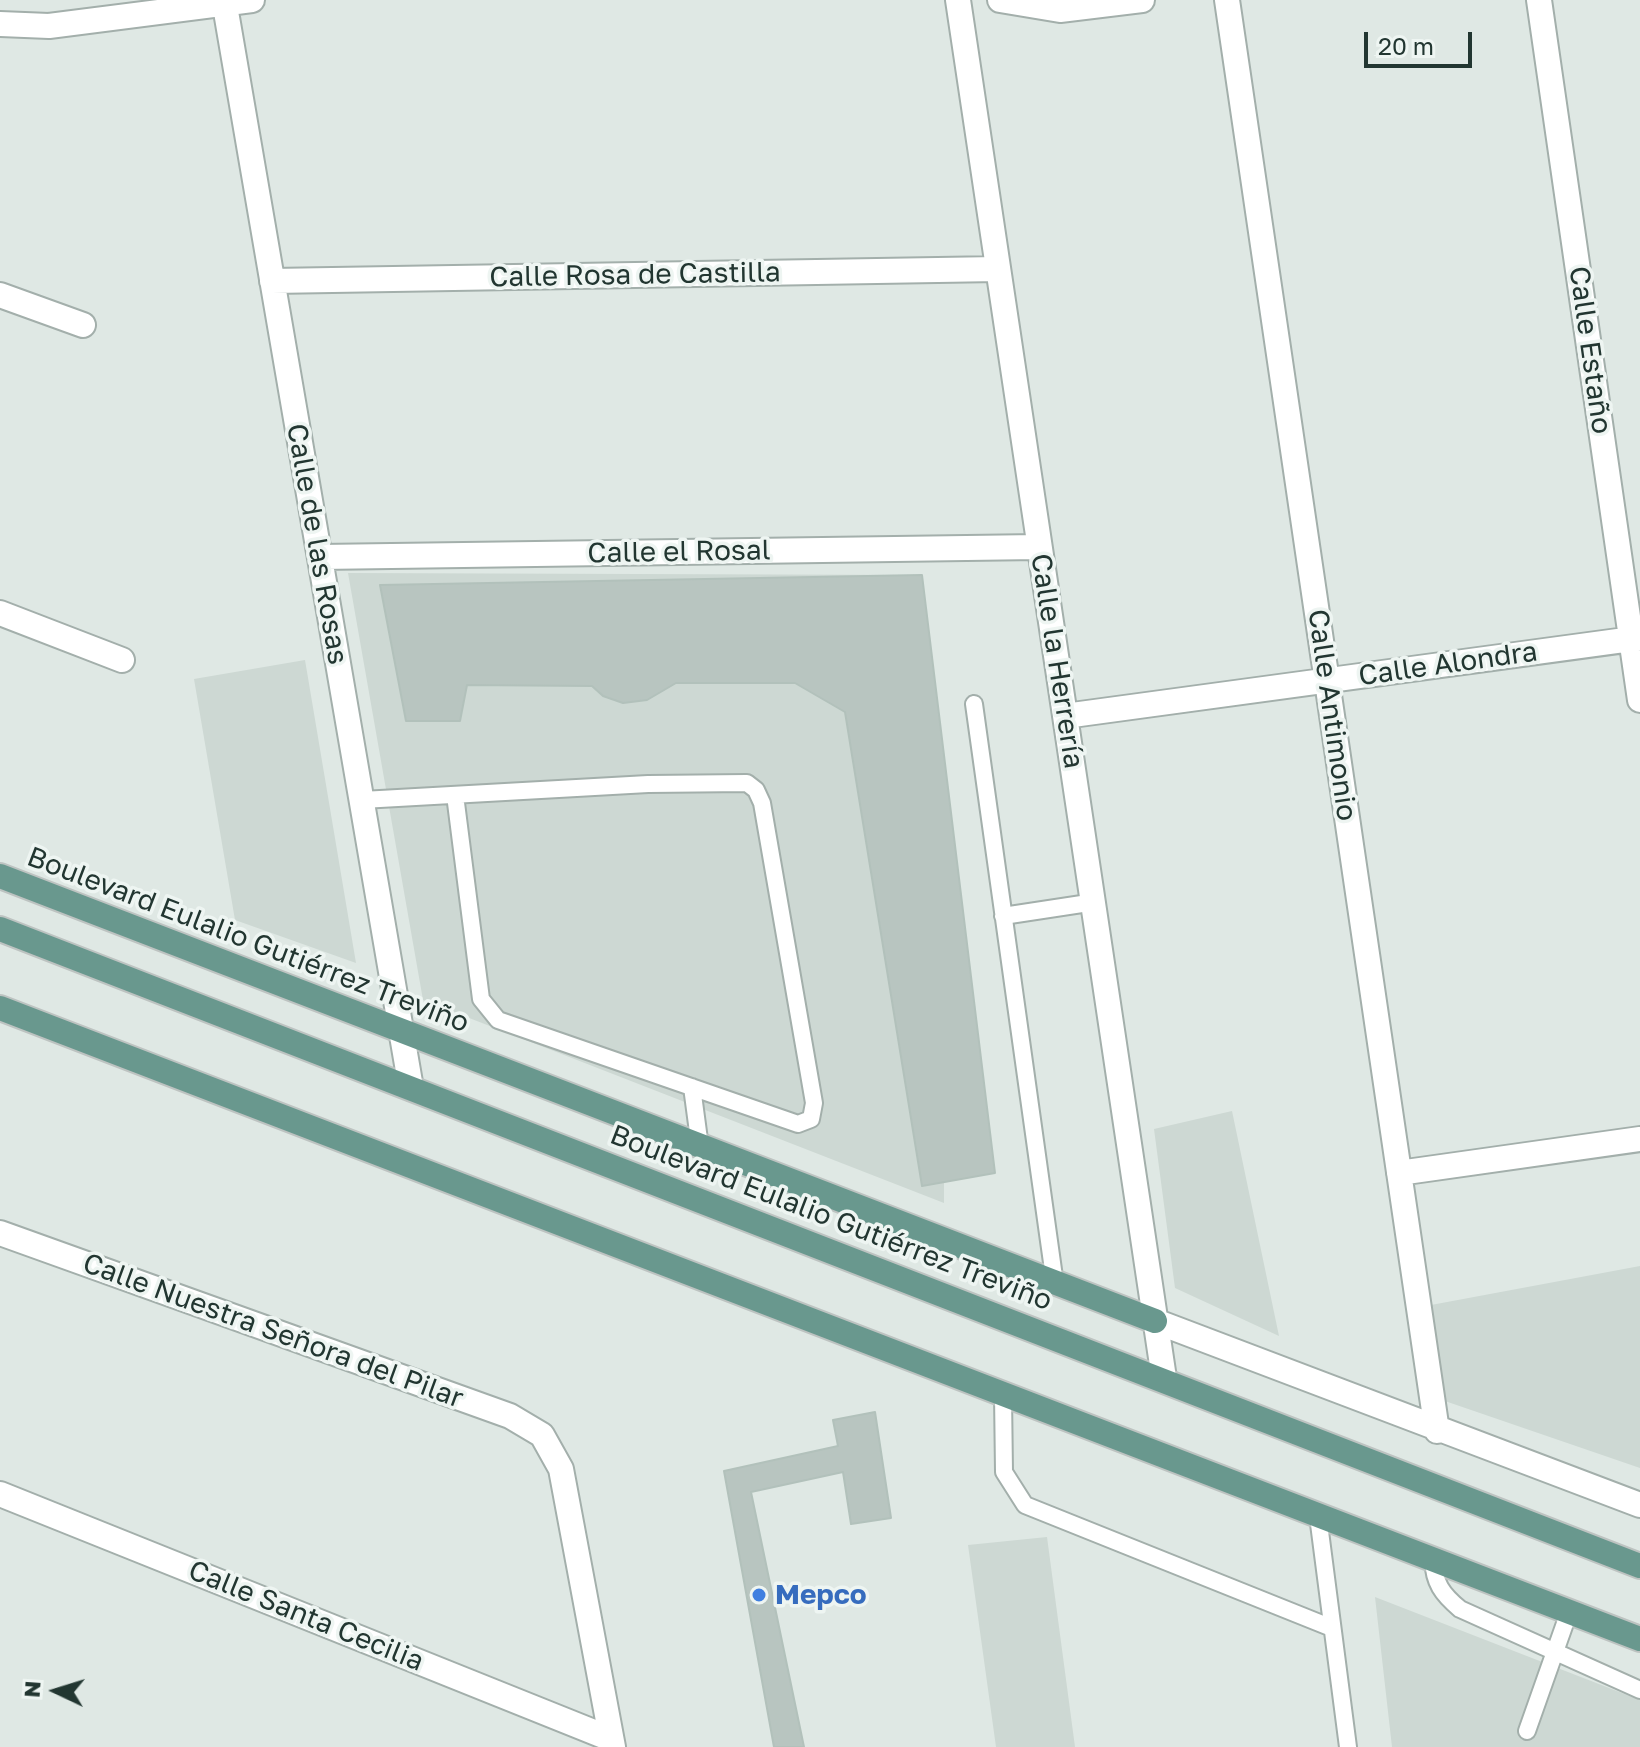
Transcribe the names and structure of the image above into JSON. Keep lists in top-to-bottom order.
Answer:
{
  "streets": {
    "main road": ["Boulevard Eulalio Gutiérrez Treviño"],
    "street": [
      "Calle Rosa de Castilla",
      "Calle Estaño",
      "Calle de las Rosas",
      "Calle el Rosal",
      "Calle la Herrería",
      "Calle Alondra",
      "Calle Antimonio",
      "Calle Nuestra Señora del Pilar",
      "Calle Santa Cecilia"
    ]
  },
  "crossings": [
    ["Calle Rosa de Castilla", "Calle de las Rosas"],
    ["Calle Rosa de Castilla", "Calle la Herrería"],
    ["Calle Estaño", "Calle Alondra"],
    ["Calle de las Rosas", "Calle el Rosal"],
    ["Calle de las Rosas", "Boulevard Eulalio Gutiérrez Treviño"],
    ["Calle el Rosal", "Calle la Herrería"],
    ["Calle la Herrería", "Calle Alondra"],
    ["Calle la Herrería", "Boulevard Eulalio Gutiérrez Treviño"],
    ["Calle Alondra", "Calle Antimonio"],
    ["Calle Antimonio", "Boulevard Eulalio Gutiérrez Treviño"],
    ["Calle Nuestra Señora del Pilar", "Calle Santa Cecilia"]
  ],
  "places": ["Mepco"],
  "scale_bar": "20 m",
  "north": "left"
}
